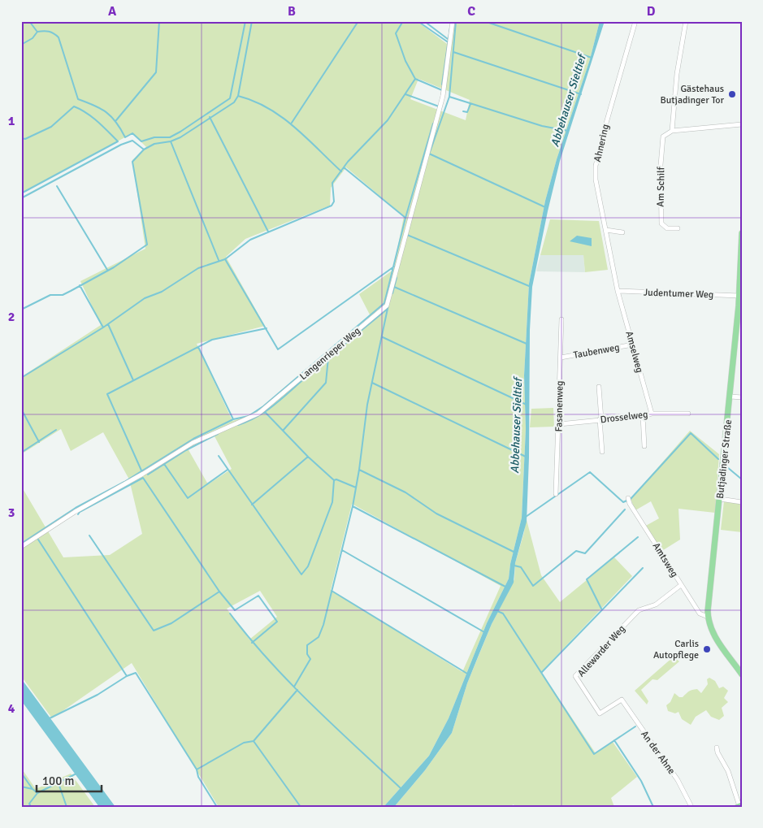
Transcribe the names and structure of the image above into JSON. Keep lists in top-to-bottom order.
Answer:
{
  "streets": {
    "main road": ["Butjadinger Straße"],
    "street": [
      "Ahnering",
      "Am Schilf",
      "Judentumer Weg",
      "Taubenweg",
      "Amselweg",
      "Langenrieper Weg",
      "Fasanenweg",
      "Drosselweg",
      "Amtsweg",
      "Allewarder Weg",
      "An der Ahne"
    ]
  },
  "crossings": [
    ["Ahnering", "Judentumer Weg"],
    ["Ahnering", "Amselweg"],
    ["Judentumer Weg", "Amselweg"],
    ["Judentumer Weg", "Butjadinger Straße"],
    ["Taubenweg", "Amselweg"],
    ["Taubenweg", "Fasanenweg"],
    ["Amselweg", "Drosselweg"],
    ["Fasanenweg", "Drosselweg"],
    ["Butjadinger Straße", "Amtsweg"],
    ["Amtsweg", "Allewarder Weg"],
    ["Allewarder Weg", "An der Ahne"]
  ],
  "water": ["Abbehauser Sieltief"],
  "places": ["Gästehaus Butjadinger Tor", "Carlis Autopflege"],
  "scale_bar": "100 m",
  "grid": {
    "columns": [
      "A",
      "B",
      "C",
      "D"
    ],
    "rows": [
      "1",
      "2",
      "3",
      "4"
    ]
  }
}
